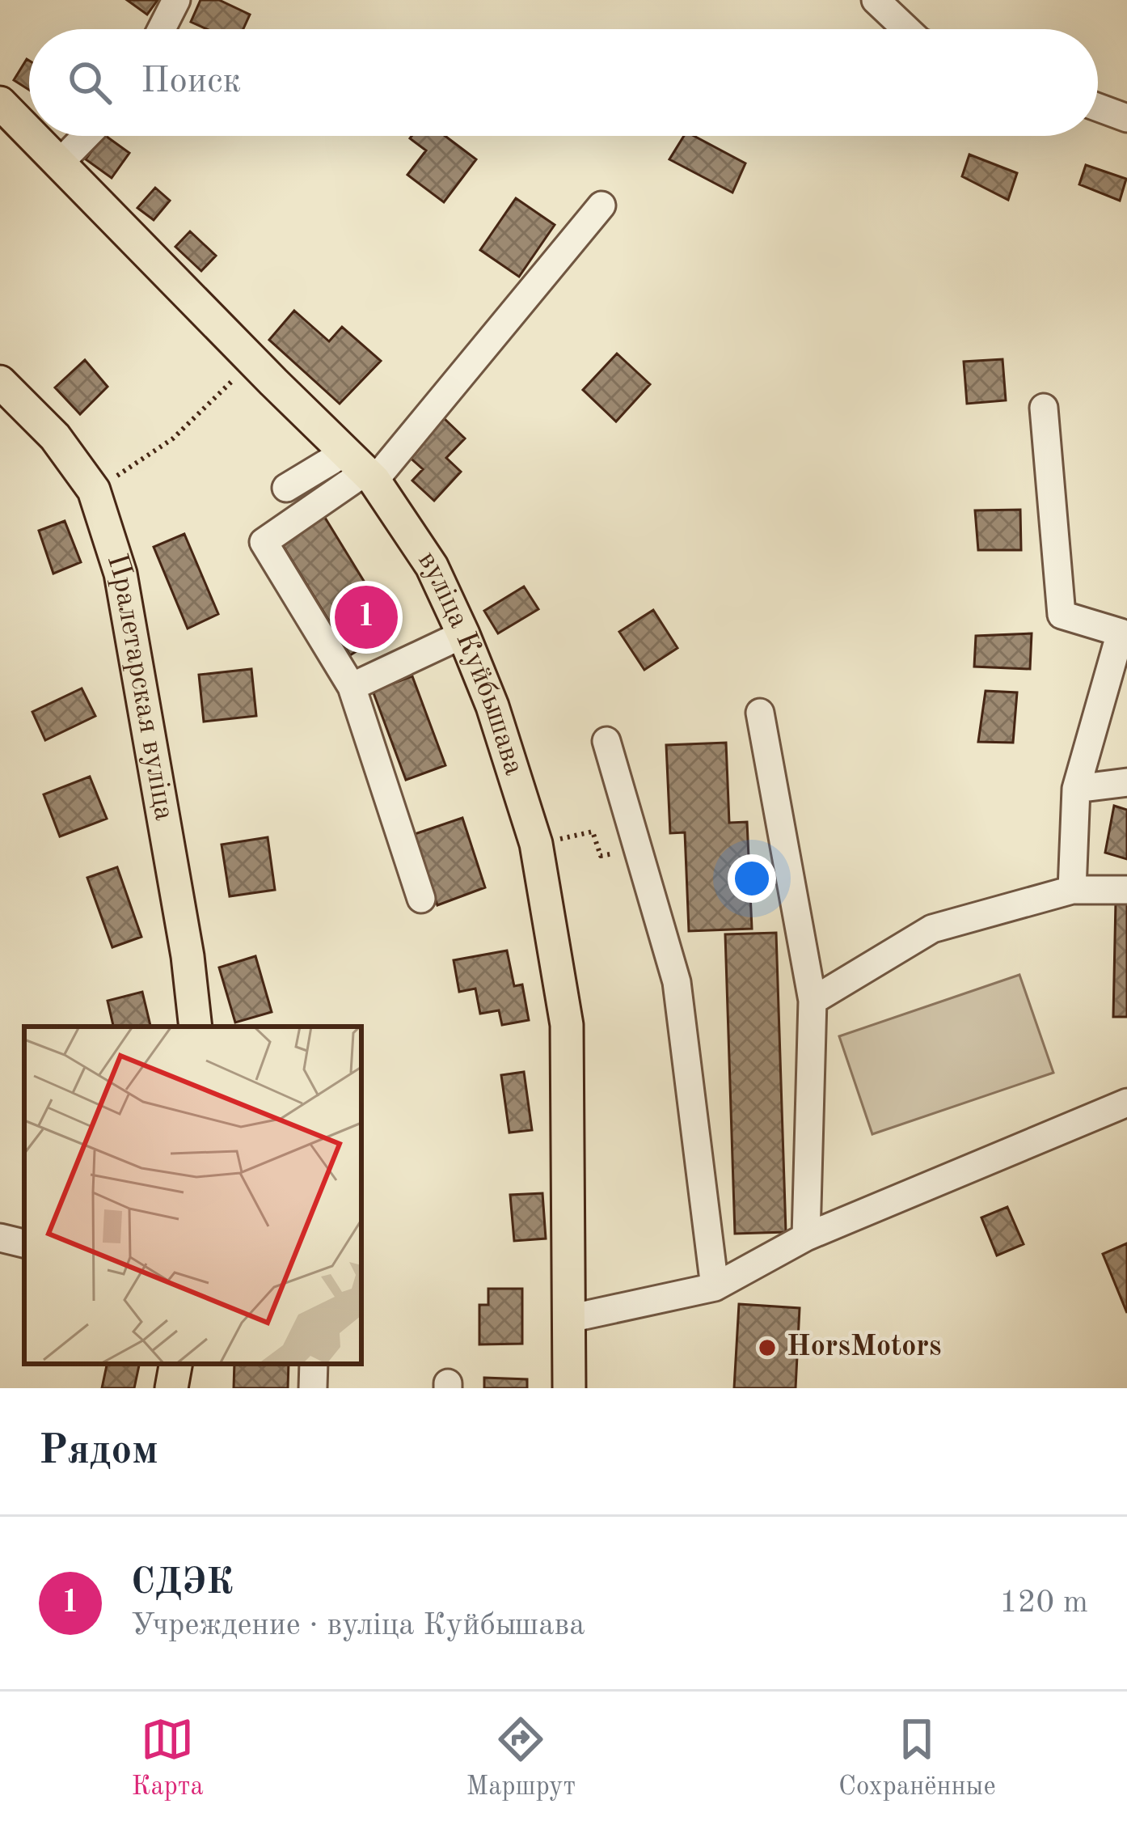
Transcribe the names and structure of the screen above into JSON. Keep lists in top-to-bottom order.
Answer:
{
  "streets": {
    "main road": ["вуліца Куйбышава", "Пралетарская вуліца"]
  },
  "places": ["HorsMotors"],
  "page": {
    "search": "Поиск",
    "pins": "1",
    "heading": "Рядом",
    "list": [
      {
        "mark": "1",
        "name": "СДЭК",
        "note": "Учреждение · вуліца Куйбышава",
        "value": "120 m"
      }
    ],
    "nav": ["Карта", "Маршрут", "Сохранённые"]
  }
}
